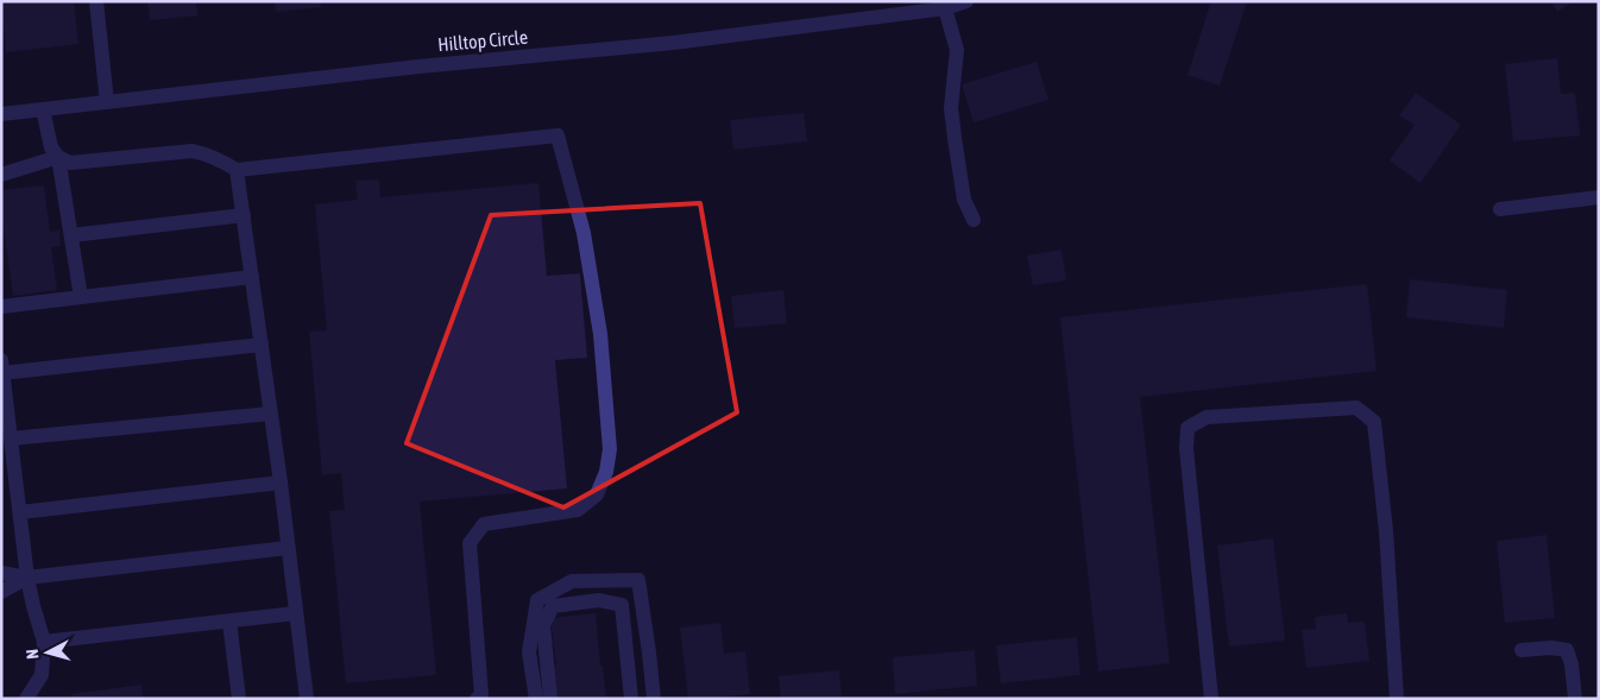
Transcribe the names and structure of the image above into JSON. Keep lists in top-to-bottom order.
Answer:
{
  "streets": {
    "street": ["Hilltop Circle"]
  },
  "north": "left"
}
